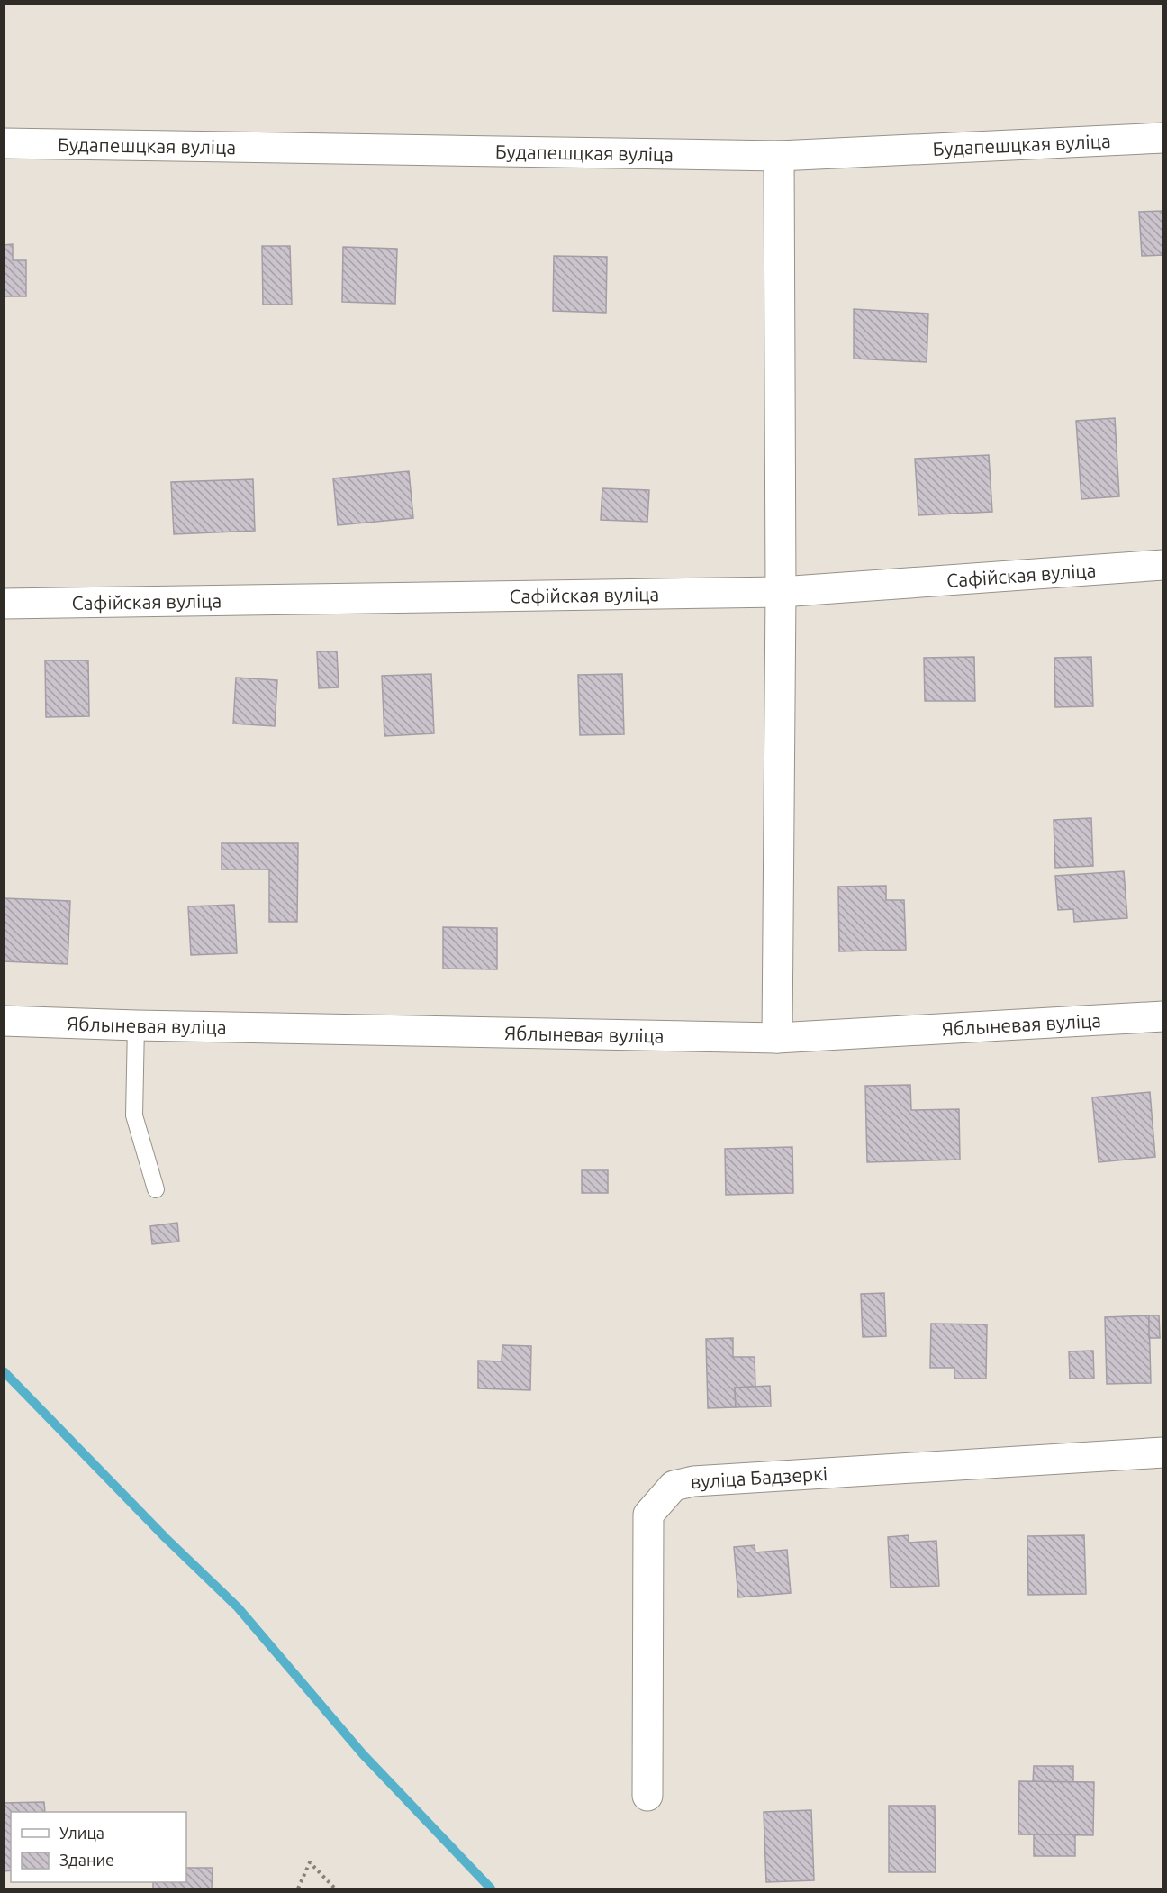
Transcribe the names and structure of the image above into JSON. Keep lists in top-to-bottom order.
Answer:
{
  "streets": {
    "street": [
      "Будапешцкая вуліца",
      "Сафійская вуліца",
      "Яблыневая вуліца",
      "вуліца Бадзеркі"
    ]
  },
  "legend": ["Улица", "Здание"]
}
